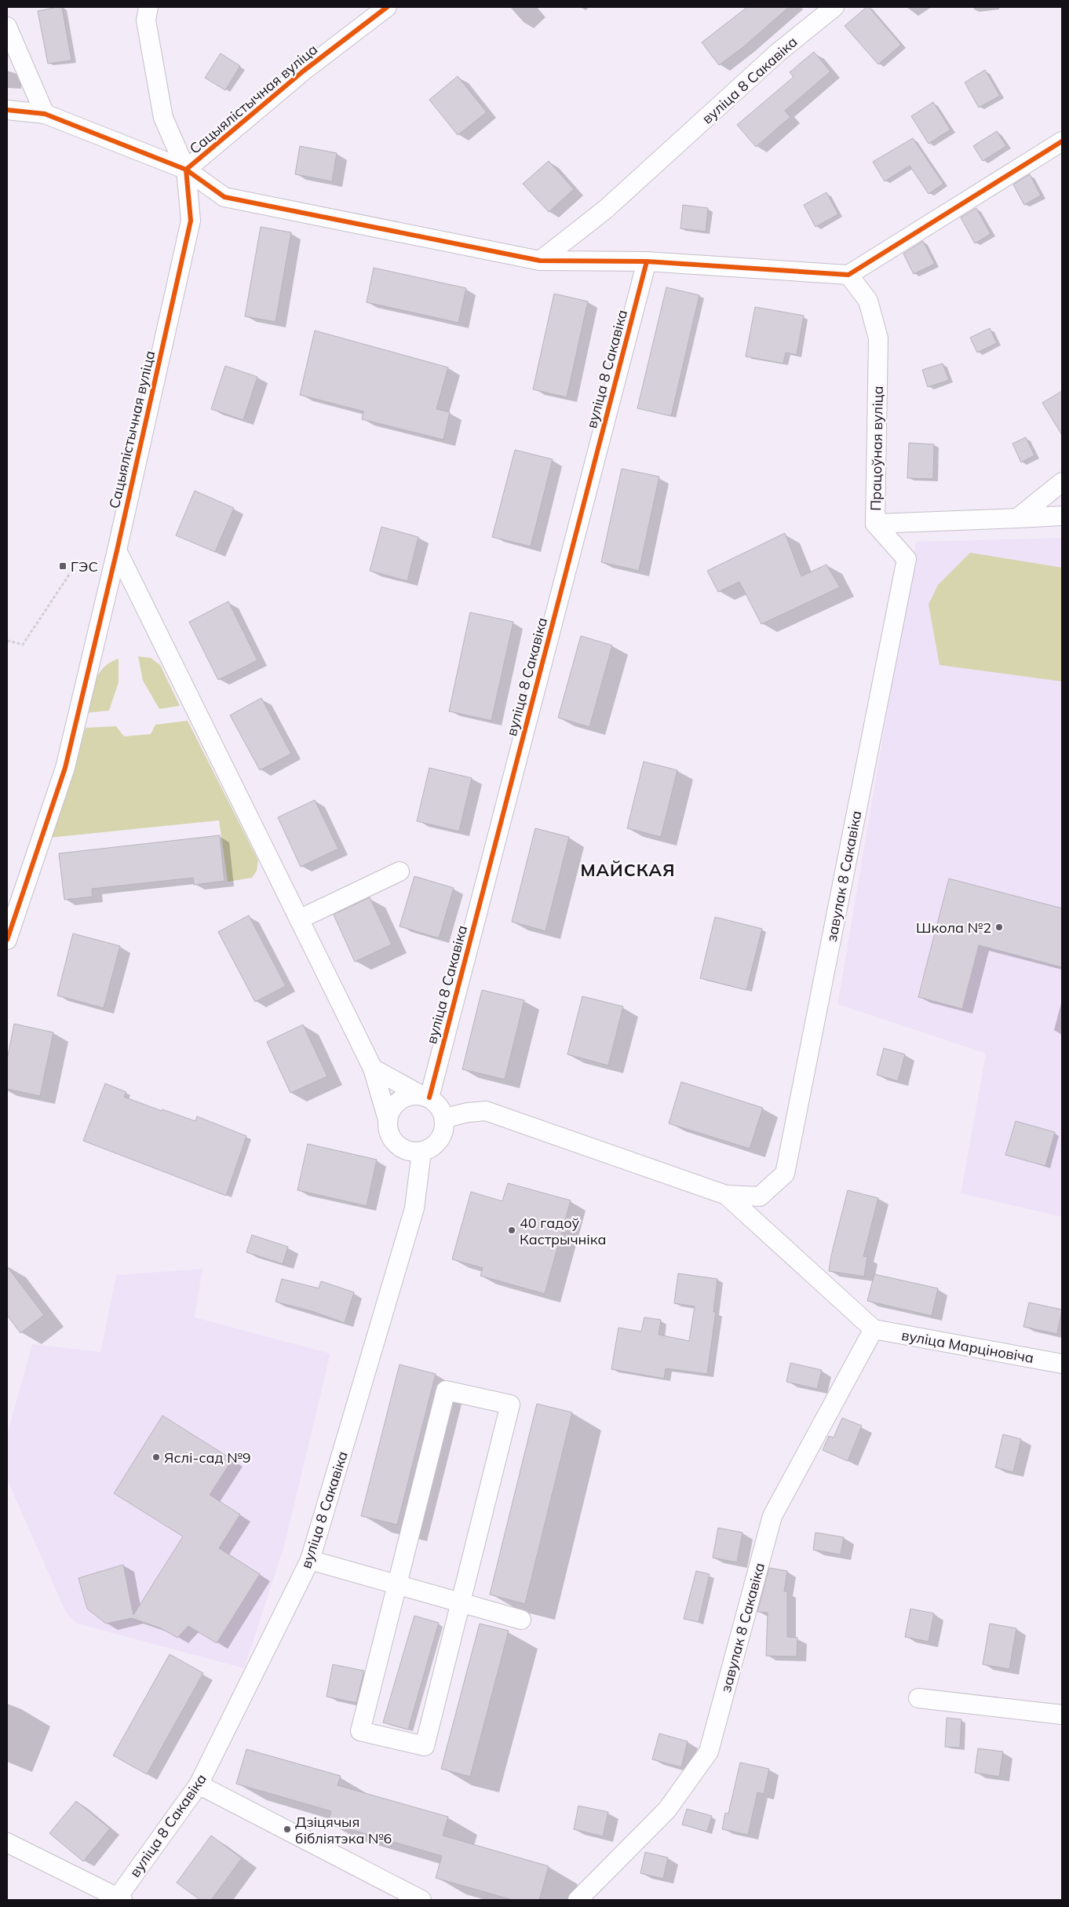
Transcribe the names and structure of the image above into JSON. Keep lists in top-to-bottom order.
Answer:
{
  "streets": {
    "street": [
      "вуліца 8 Сакавіка",
      "Сацыялістычная вуліца",
      "Працоўная вуліца",
      "завулак 8 Сакавіка",
      "вуліца Марціновіча"
    ]
  },
  "crossings": [
    ["Працоўная вуліца", "завулак 8 Сакавіка"],
    ["завулак 8 Сакавіка", "вуліца Марціновіча"]
  ],
  "districts": ["МАЙСКАЯ"],
  "places": {
    "transit": ["ГЭС"],
    "other": [
      "Школа №2",
      "40 гадоў Кастрычніка",
      "Яслі-сад №9",
      "Дзіцячыя бібліятэка №6"
    ]
  }
}
